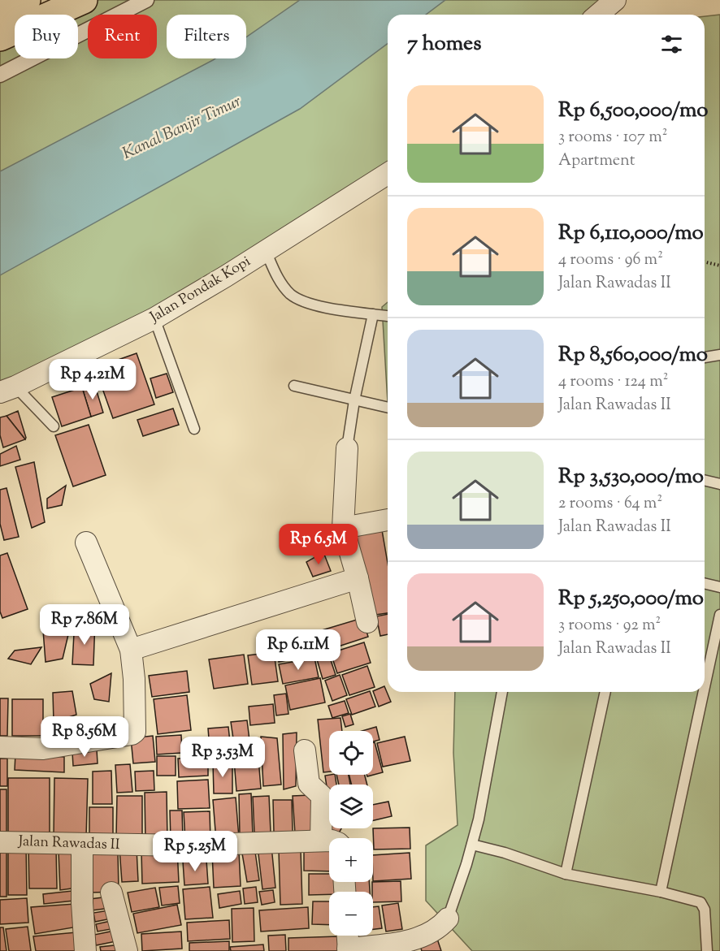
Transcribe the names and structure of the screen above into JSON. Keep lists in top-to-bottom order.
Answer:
{
  "streets": {
    "street": ["Jalan Pondak Kopi", "Jalan Rawadas II"]
  },
  "water": ["Kanal Banjir Timur"],
  "page": {
    "chip": ["Buy", "Rent", "Filters"],
    "heading": "7 homes",
    "list": [
      {
        "name": "Rp 6,500,000/mo",
        "note": "3 rooms · 107 m² · Apartment"
      },
      {
        "name": "Rp 6,110,000/mo",
        "note": "4 rooms · 96 m² · Jalan Rawadas II"
      },
      {
        "name": "Rp 8,560,000/mo",
        "note": "4 rooms · 124 m² · Jalan Rawadas II"
      },
      {
        "name": "Rp 3,530,000/mo",
        "note": "2 rooms · 64 m² · Jalan Rawadas II"
      },
      {
        "name": "Rp 5,250,000/mo",
        "note": "3 rooms · 92 m² · Jalan Rawadas II"
      }
    ],
    "price": [
      "Rp 4.21M",
      "Rp 6.5M",
      "Rp 7.86M",
      "Rp 6.11M",
      "Rp 8.56M",
      "Rp 3.53M",
      "Rp 5.25M"
    ],
    "map_buttons": ["+", "−"]
  }
}
